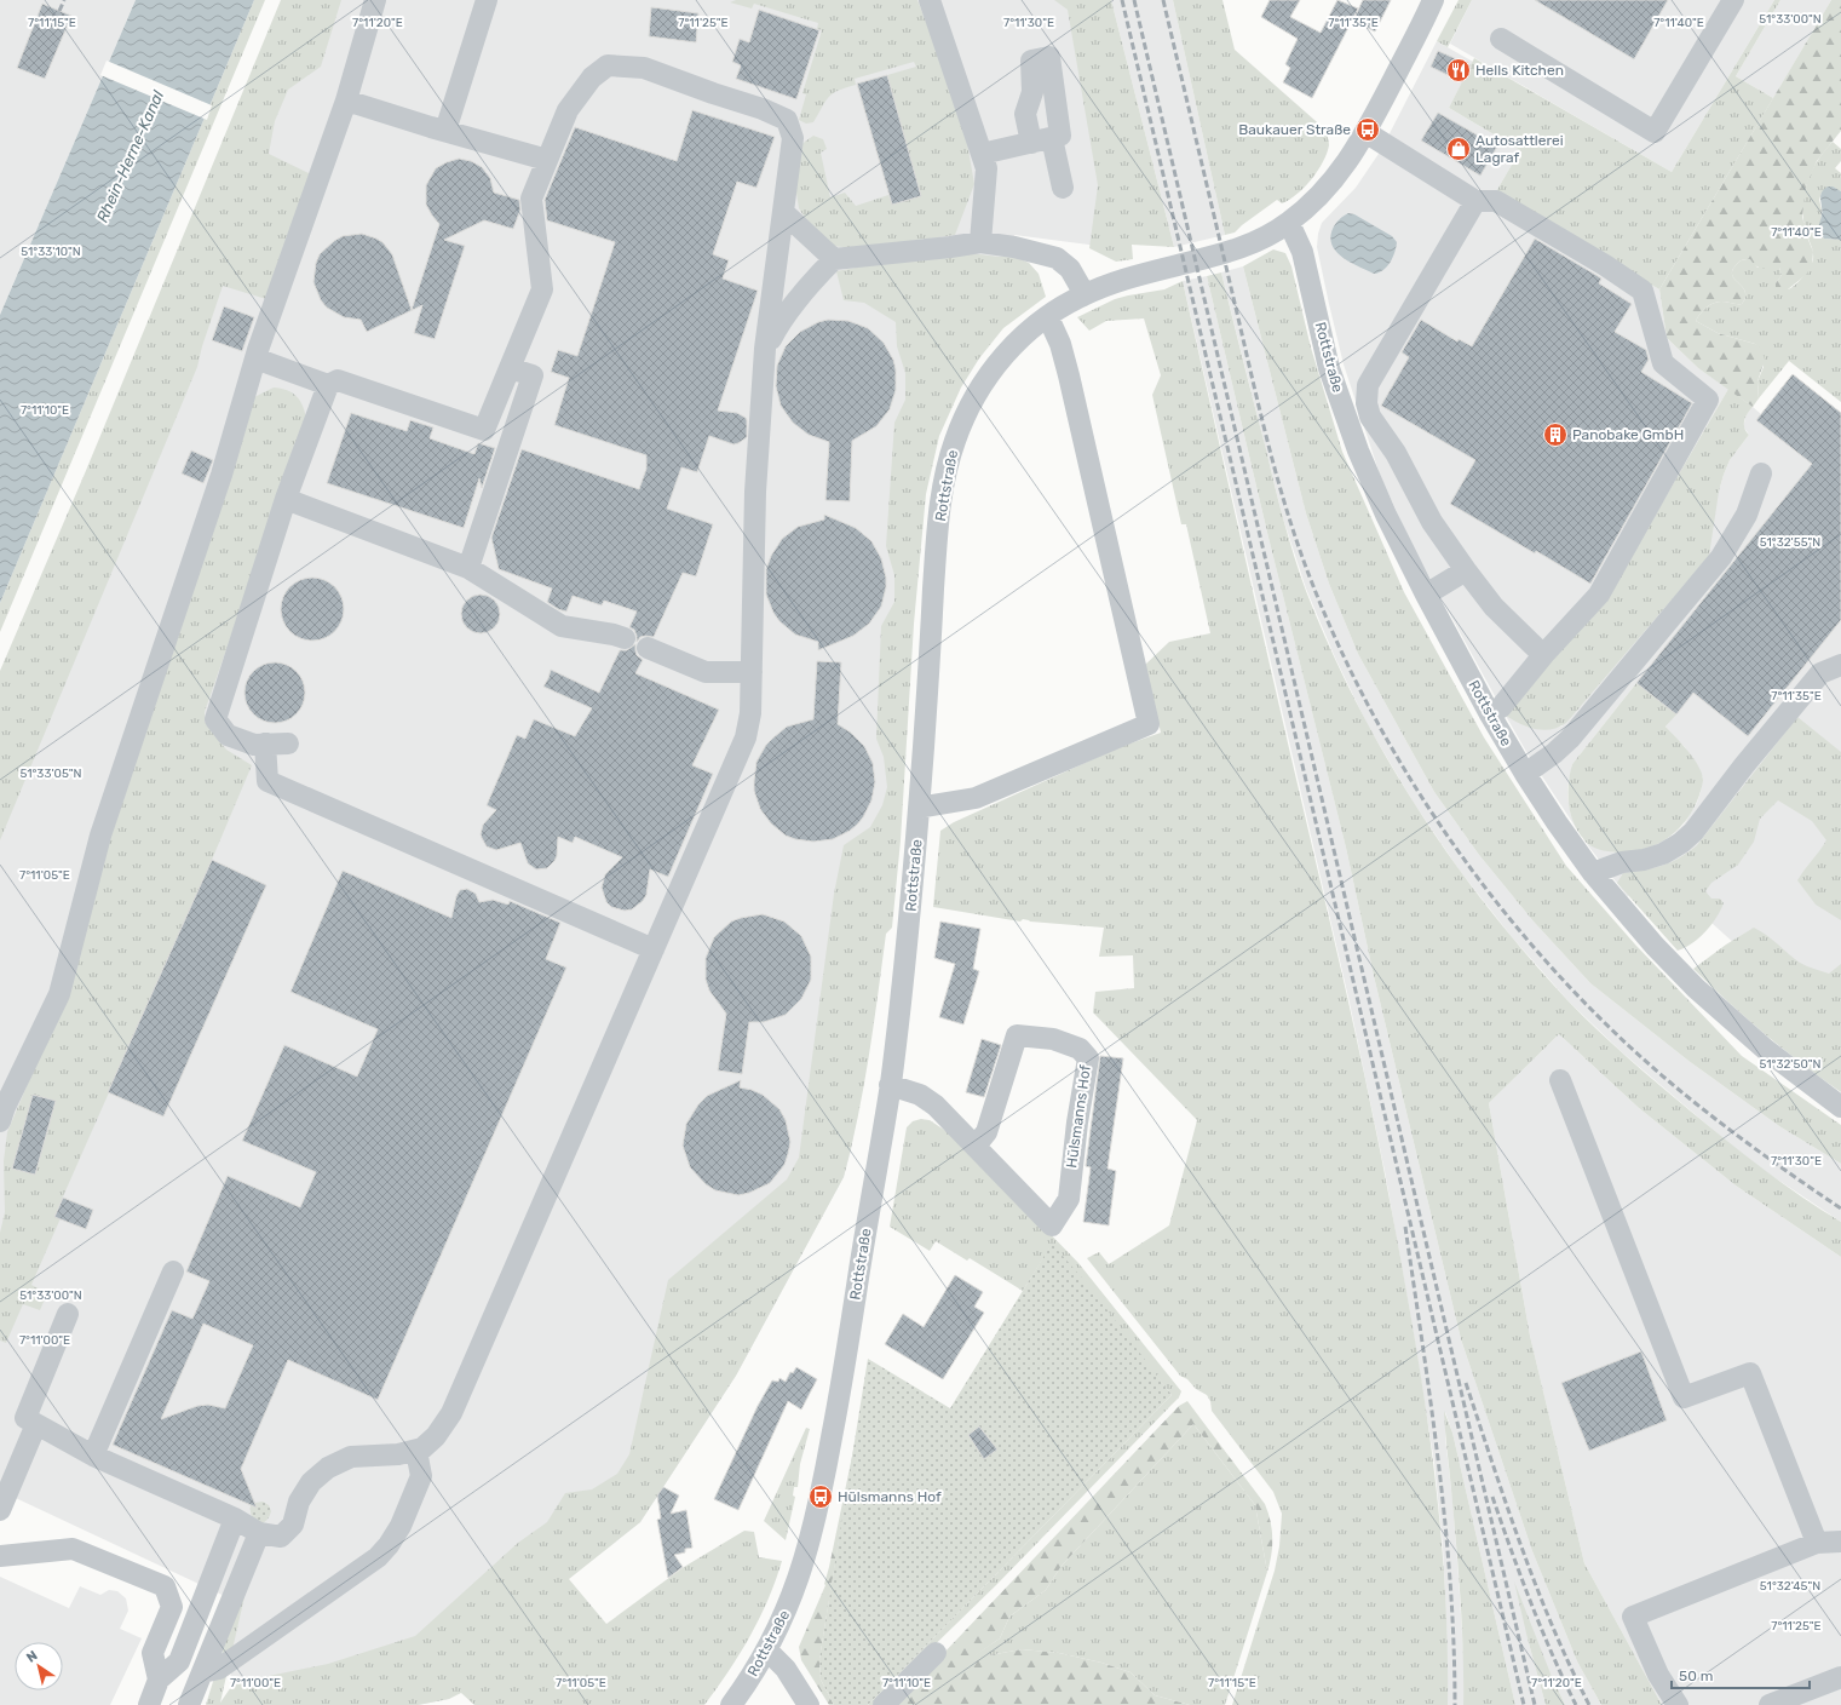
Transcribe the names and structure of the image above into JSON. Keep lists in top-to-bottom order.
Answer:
{
  "streets": {
    "street": ["Rottstraße", "Hülsmanns Hof"]
  },
  "crossings": [
    ["Rottstraße", "Hülsmanns Hof"]
  ],
  "water": ["Rhein-Herne-Kanal"],
  "places": {
    "restaurant": ["Hells Kitchen"],
    "bus stop": ["Baukauer Straße", "Hülsmanns Hof"],
    "shop": ["Autosattlerei Lagraf"],
    "building": ["Panobake GmbH"]
  },
  "scale_bar": "50 m",
  "north": "top left",
  "coordinates": [
    "51°33'00\"N",
    "7°11'25\"E",
    "7°11'35\"E",
    "7°11'40\"E",
    "7°11'15\"E",
    "7°11'20\"E",
    "7°11'30\"E",
    "51°33'10\"N",
    "7°11'10\"E",
    "51°32'55\"N",
    "51°33'05\"N",
    "7°11'05\"E",
    "51°32'50\"N",
    "7°11'00\"E",
    "51°32'45\"N"
  ]
}
